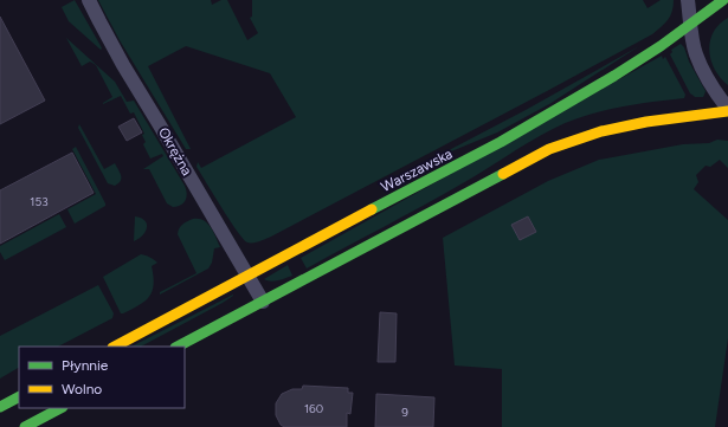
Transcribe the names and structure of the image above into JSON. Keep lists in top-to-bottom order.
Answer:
{
  "streets": {
    "main road": ["Warszawska"],
    "street": ["Okrężna"]
  },
  "crossings": [
    ["Okrężna", "Warszawska"]
  ],
  "house_numbers": ["153", "160", "9"],
  "legend": ["Płynnie", "Wolno"]
}
